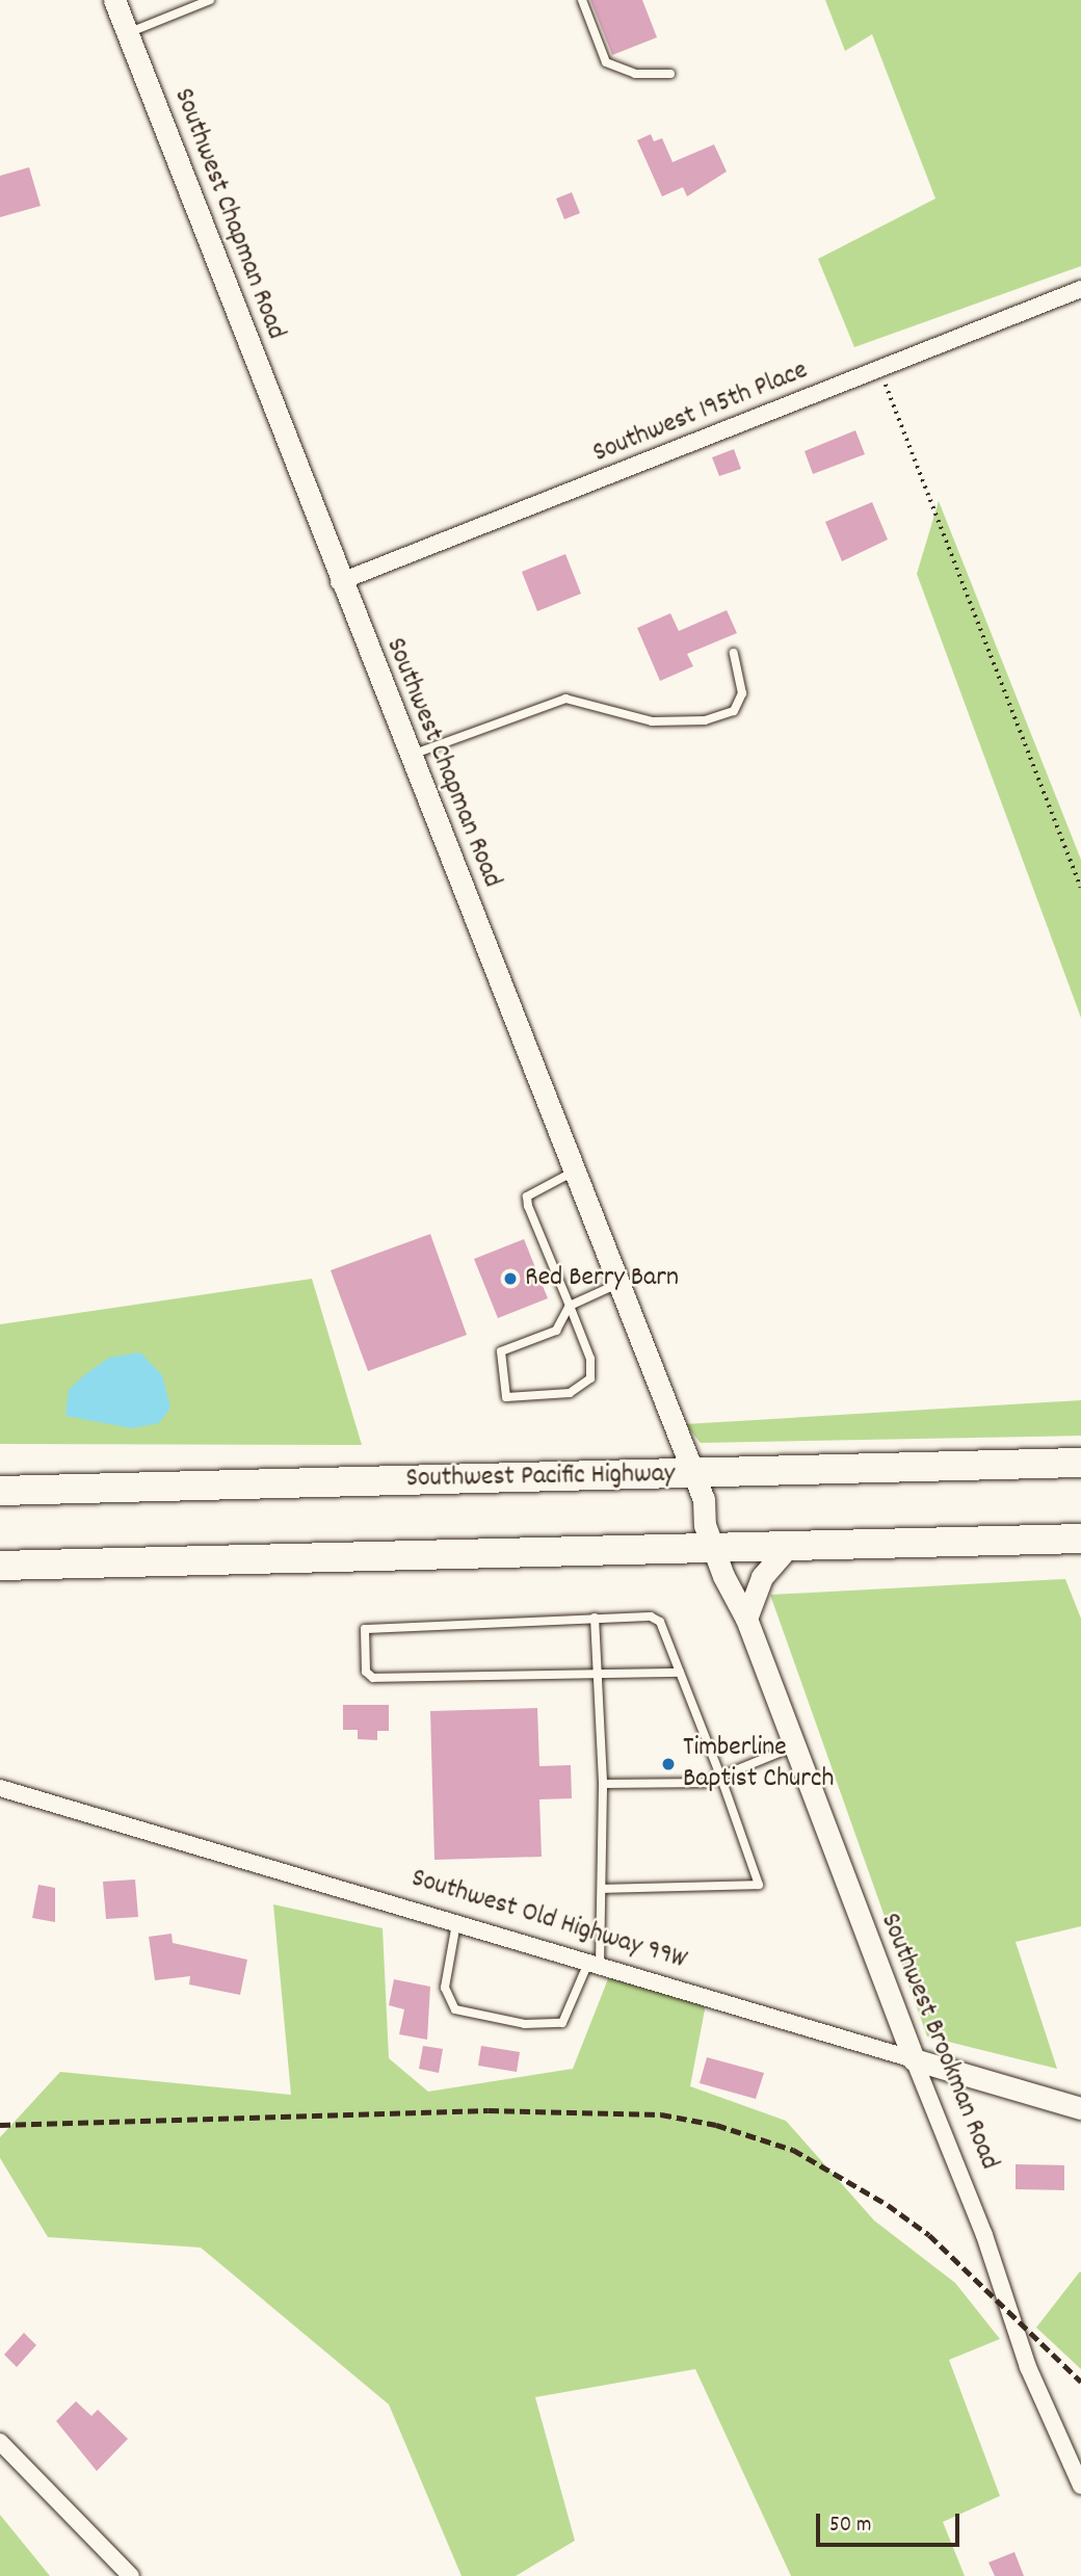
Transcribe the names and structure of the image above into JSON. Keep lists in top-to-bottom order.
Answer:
{
  "streets": {
    "highway": ["Southwest Pacific Highway"],
    "street": [
      "Southwest Chapman Road",
      "Southwest 195th Place",
      "Southwest Old Highway 99W",
      "Southwest Brookman Road"
    ]
  },
  "crossings": [
    ["Southwest Chapman Road", "Southwest 195th Place"],
    ["Southwest Chapman Road", "Southwest Pacific Highway"],
    ["Southwest Chapman Road", "Southwest Brookman Road"],
    ["Southwest Old Highway 99W", "Southwest Brookman Road"]
  ],
  "places": ["Red Berry Barn", "Timberline Baptist Church"],
  "scale_bar": "50 m"
}
